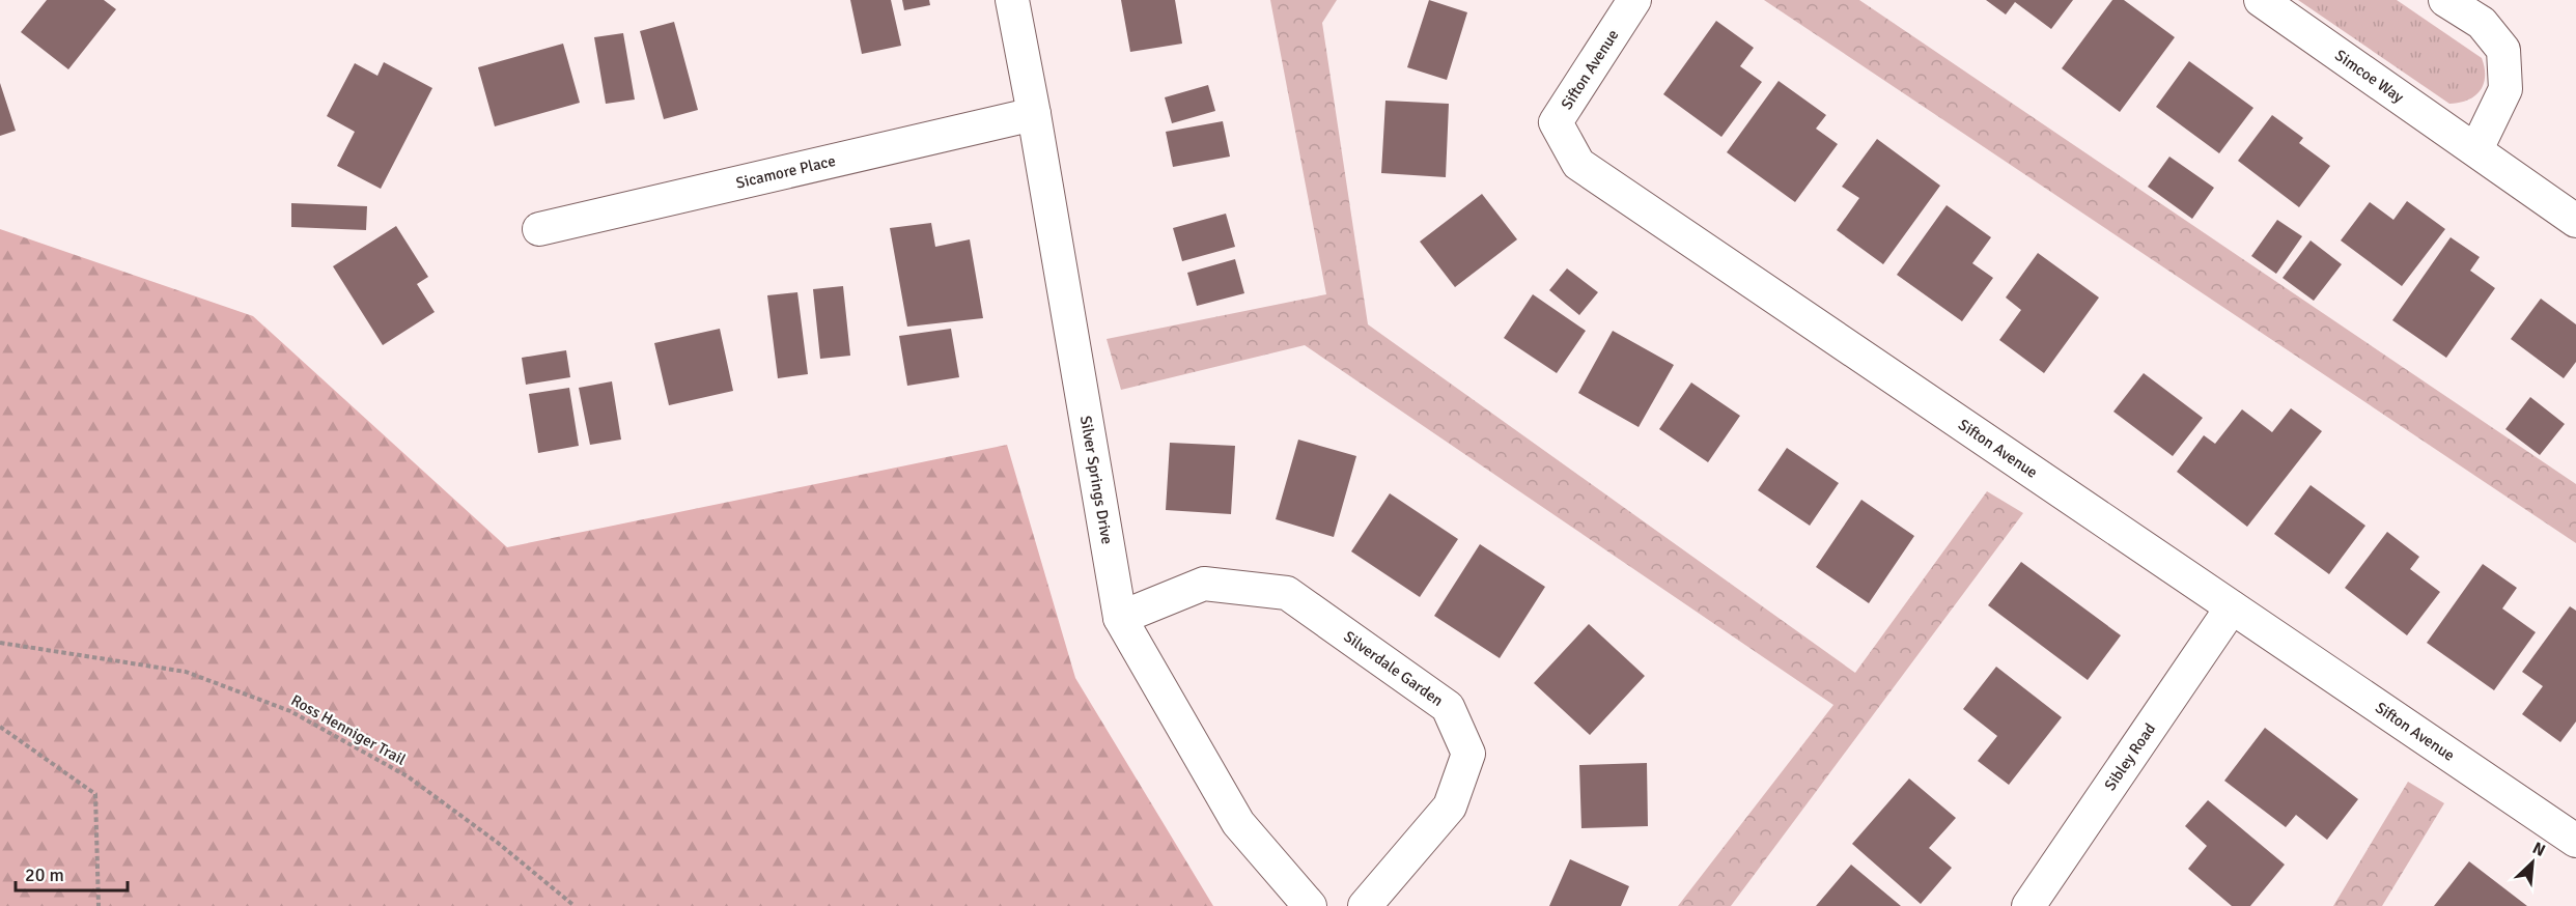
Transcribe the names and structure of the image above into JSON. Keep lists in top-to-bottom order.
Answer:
{
  "streets": {
    "street": [
      "Sifton Avenue",
      "Simcoe Way",
      "Sicamore Place",
      "Silver Springs Drive",
      "Silverdale Garden",
      "Sibley Road"
    ],
    "path": ["Ross Henniger Trail"]
  },
  "crossings": [
    ["Sifton Avenue", "Sibley Road"],
    ["Sicamore Place", "Silver Springs Drive"],
    ["Silver Springs Drive", "Silverdale Garden"]
  ],
  "scale_bar": "20 m",
  "north": "top right"
}
